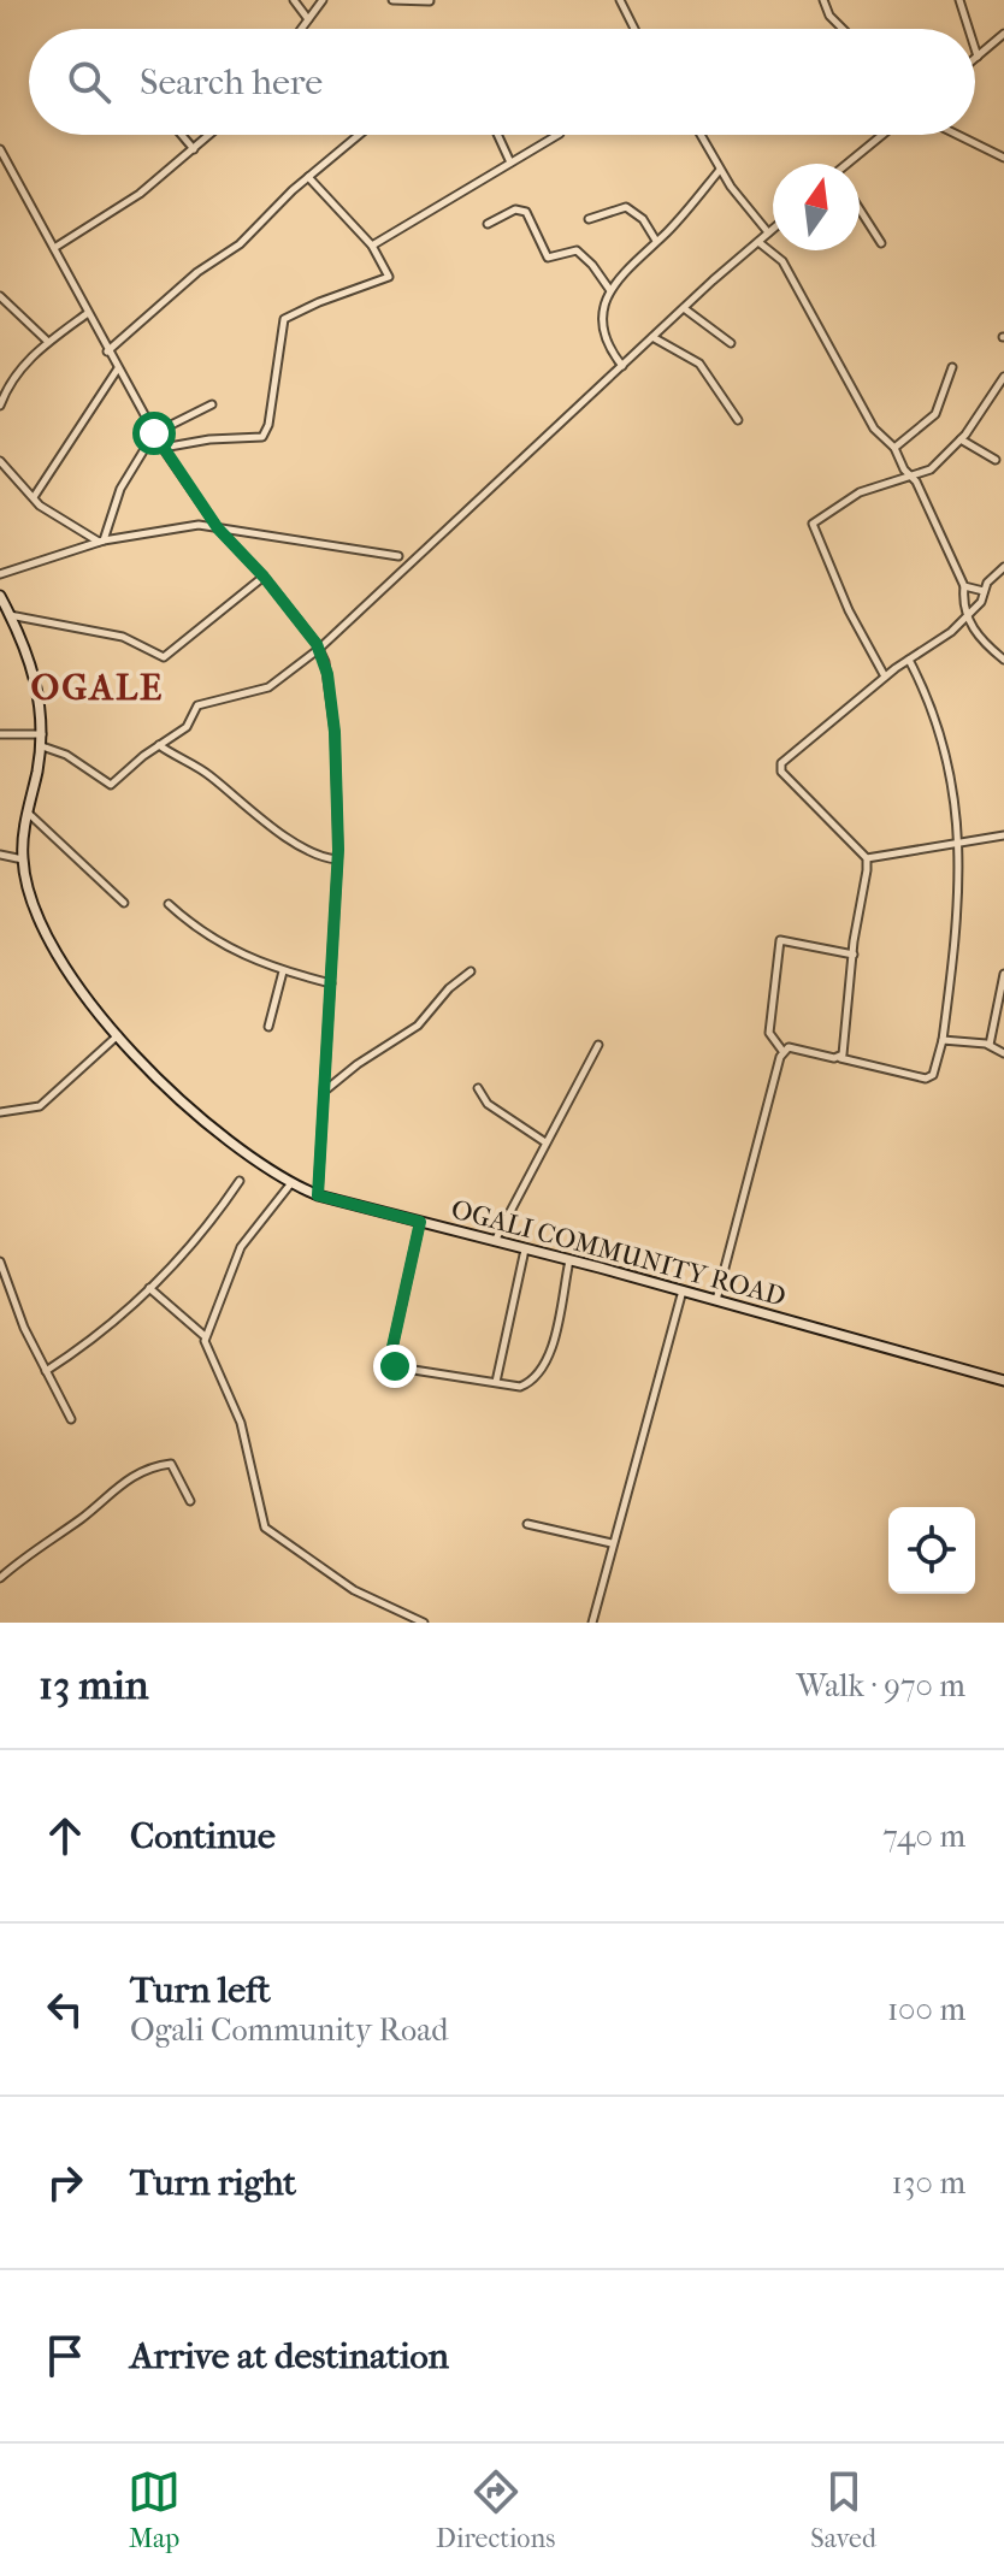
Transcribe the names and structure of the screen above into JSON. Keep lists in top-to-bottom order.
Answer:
{
  "streets": {
    "street": ["OGALI COMMUNITY ROAD"]
  },
  "districts": ["OGALE"],
  "north": "top",
  "page": {
    "search": "Search here",
    "heading": ["13 min", "Walk · 970 m"],
    "list": [
      ["Continue", "740 m"],
      ["Turn left", "Ogali Community Road", "100 m"],
      ["Turn right", "130 m"],
      "Arrive at destination"
    ],
    "nav": ["Map", "Directions", "Saved"]
  }
}
